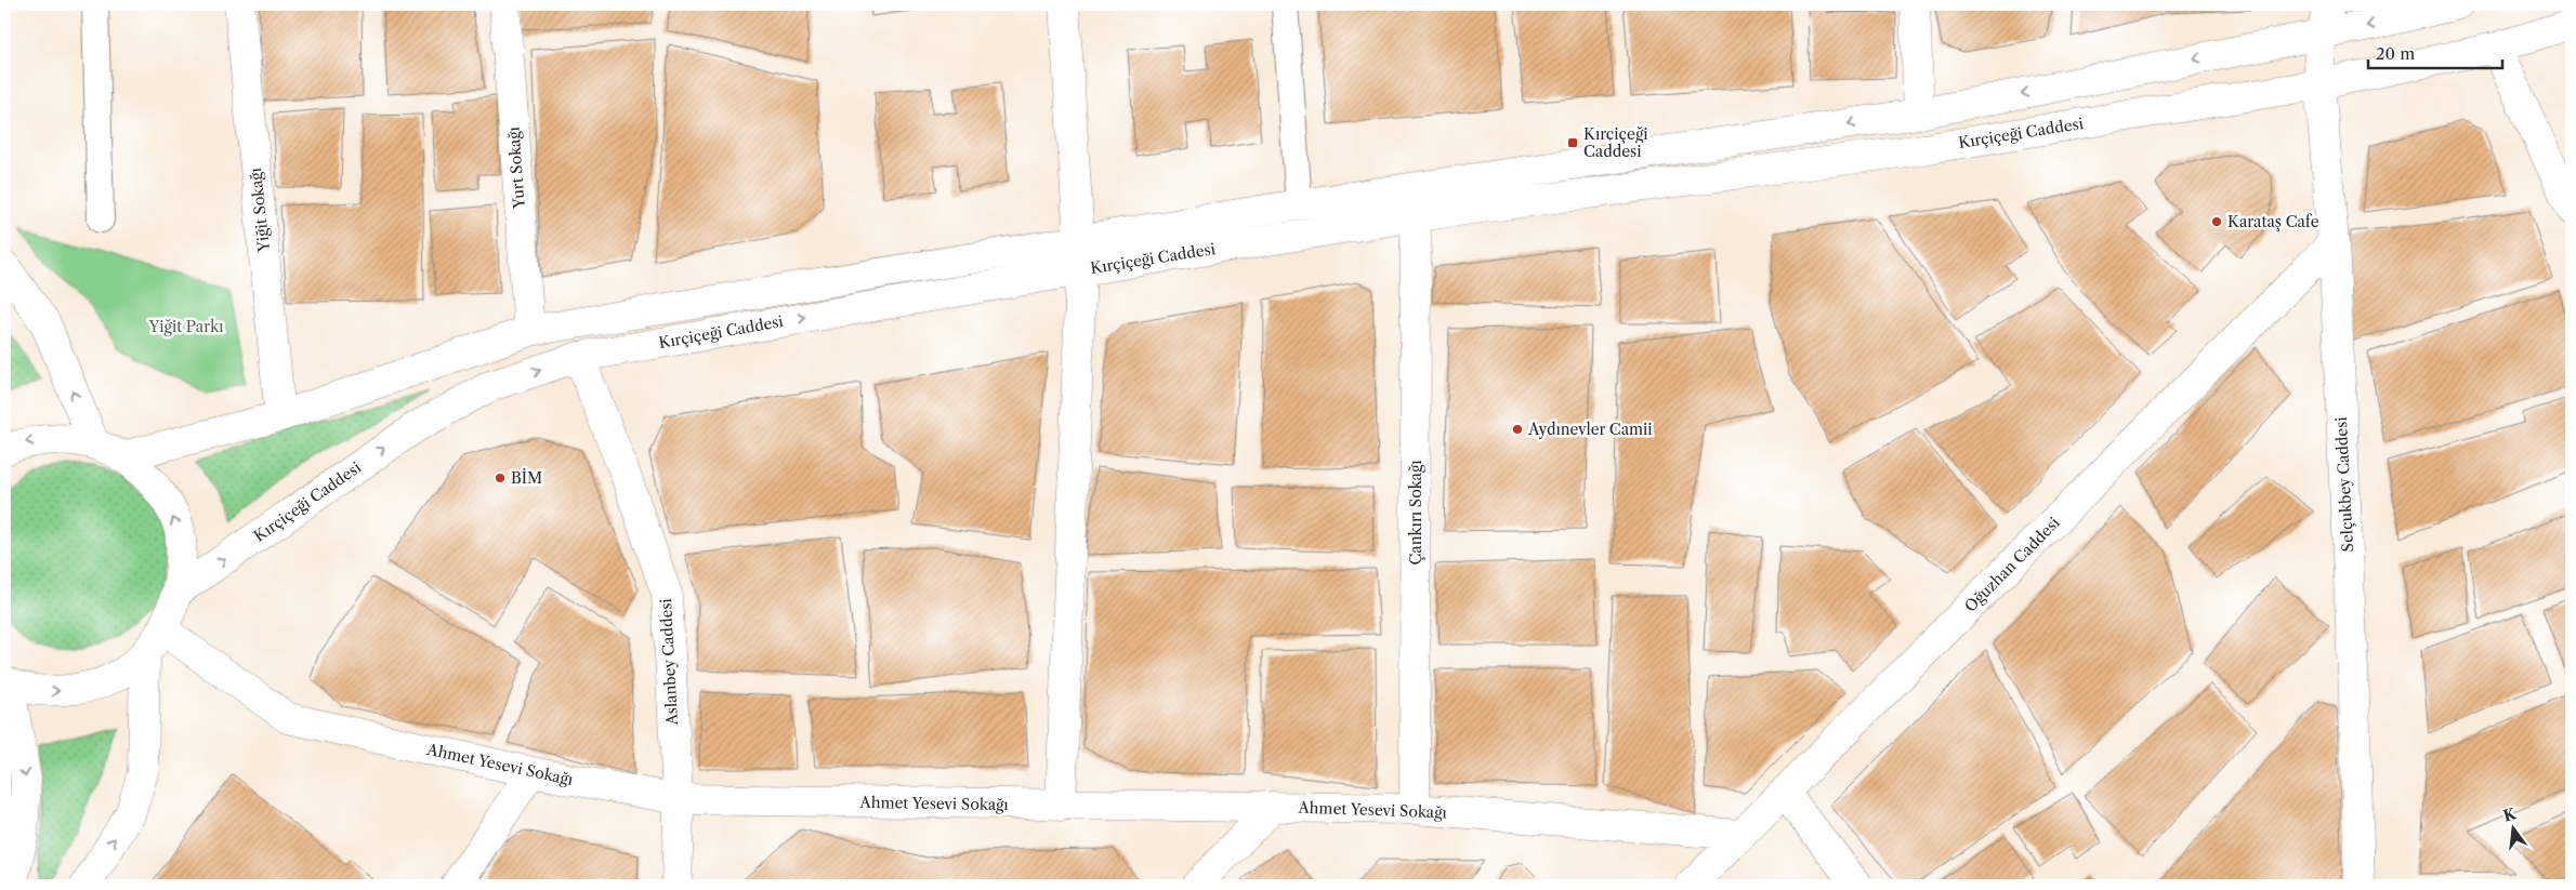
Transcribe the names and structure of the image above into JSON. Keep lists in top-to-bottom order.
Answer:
{
  "streets": {
    "street": [
      "Kırçiçeği Caddesi",
      "Yurt Sokağı",
      "Yiğit Sokağı",
      "Selçukbey Caddesi",
      "Çankırı Sokağı",
      "Oğuzhan Caddesi",
      "Aslanbey Caddesi",
      "Ahmet Yesevi Sokağı"
    ]
  },
  "crossings": [
    ["Kırçiçeği Caddesi", "Yurt Sokağı"],
    ["Kırçiçeği Caddesi", "Yiğit Sokağı"],
    ["Kırçiçeği Caddesi", "Selçukbey Caddesi"],
    ["Kırçiçeği Caddesi", "Çankırı Sokağı"],
    ["Kırçiçeği Caddesi", "Aslanbey Caddesi"],
    ["Selçukbey Caddesi", "Oğuzhan Caddesi"],
    ["Çankırı Sokağı", "Ahmet Yesevi Sokağı"],
    ["Oğuzhan Caddesi", "Ahmet Yesevi Sokağı"],
    ["Aslanbey Caddesi", "Ahmet Yesevi Sokağı"]
  ],
  "parks": ["Yiğit Parkı"],
  "places": {
    "transit": ["Kırçiçeği Caddesi"],
    "other": ["Karataş Cafe", "Aydınevler Camii", "BİM"]
  },
  "scale_bar": "20 m",
  "north": "top"
}
